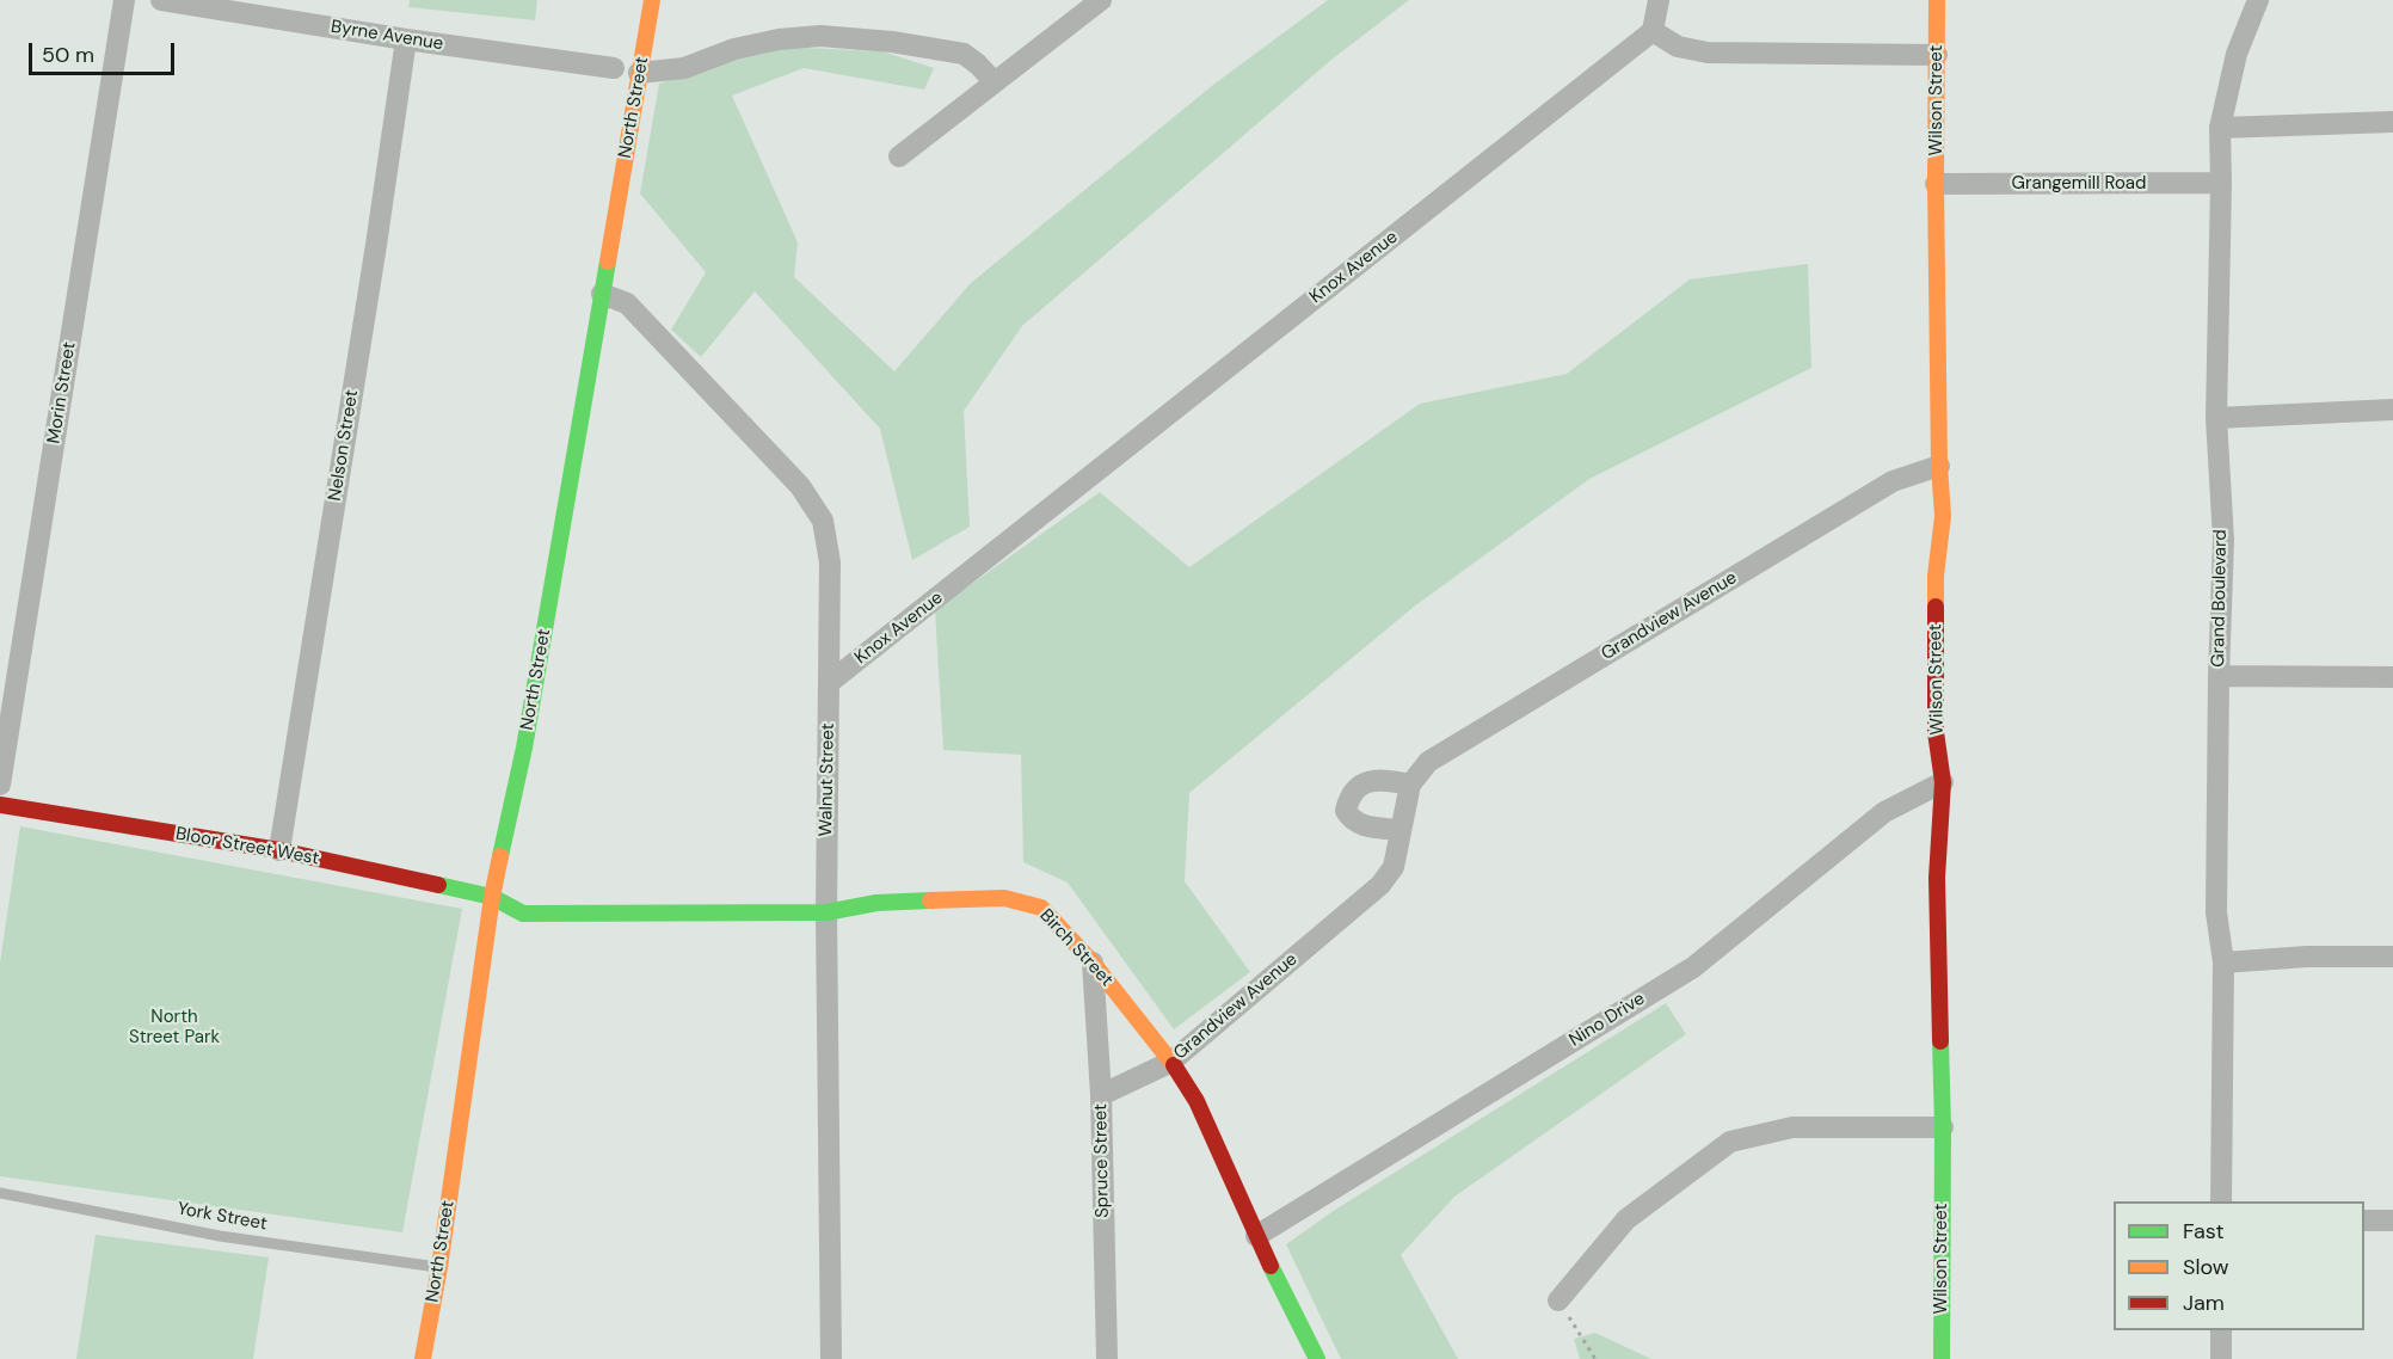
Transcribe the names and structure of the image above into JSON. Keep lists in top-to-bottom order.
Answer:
{
  "streets": {
    "street": [
      "Byrne Avenue",
      "Wilson Street",
      "North Street",
      "Grangemill Road",
      "Knox Avenue",
      "Morin Street",
      "Nelson Street",
      "Grand Boulevard",
      "Grandview Avenue",
      "Walnut Street",
      "Bloor Street West",
      "Birch Street",
      "Nino Drive",
      "Spruce Street"
    ],
    "lane": ["York Street"]
  },
  "crossings": [
    ["Byrne Avenue", "Nelson Street"],
    ["Wilson Street", "Grangemill Road"],
    ["Wilson Street", "Grandview Avenue"],
    ["Wilson Street", "Nino Drive"],
    ["North Street", "Walnut Street"],
    ["North Street", "Bloor Street West"],
    ["North Street", "Birch Street"],
    ["North Street", "York Street"],
    ["Grangemill Road", "Grand Boulevard"],
    ["Knox Avenue", "Walnut Street"],
    ["Nelson Street", "Bloor Street West"],
    ["Grandview Avenue", "Birch Street"],
    ["Grandview Avenue", "Spruce Street"],
    ["Walnut Street", "Birch Street"],
    ["Bloor Street West", "Birch Street"],
    ["Birch Street", "Nino Drive"],
    ["Birch Street", "Spruce Street"]
  ],
  "parks": ["North Street Park"],
  "legend": ["Fast", "Slow", "Jam"],
  "scale_bar": "50 m"
}
